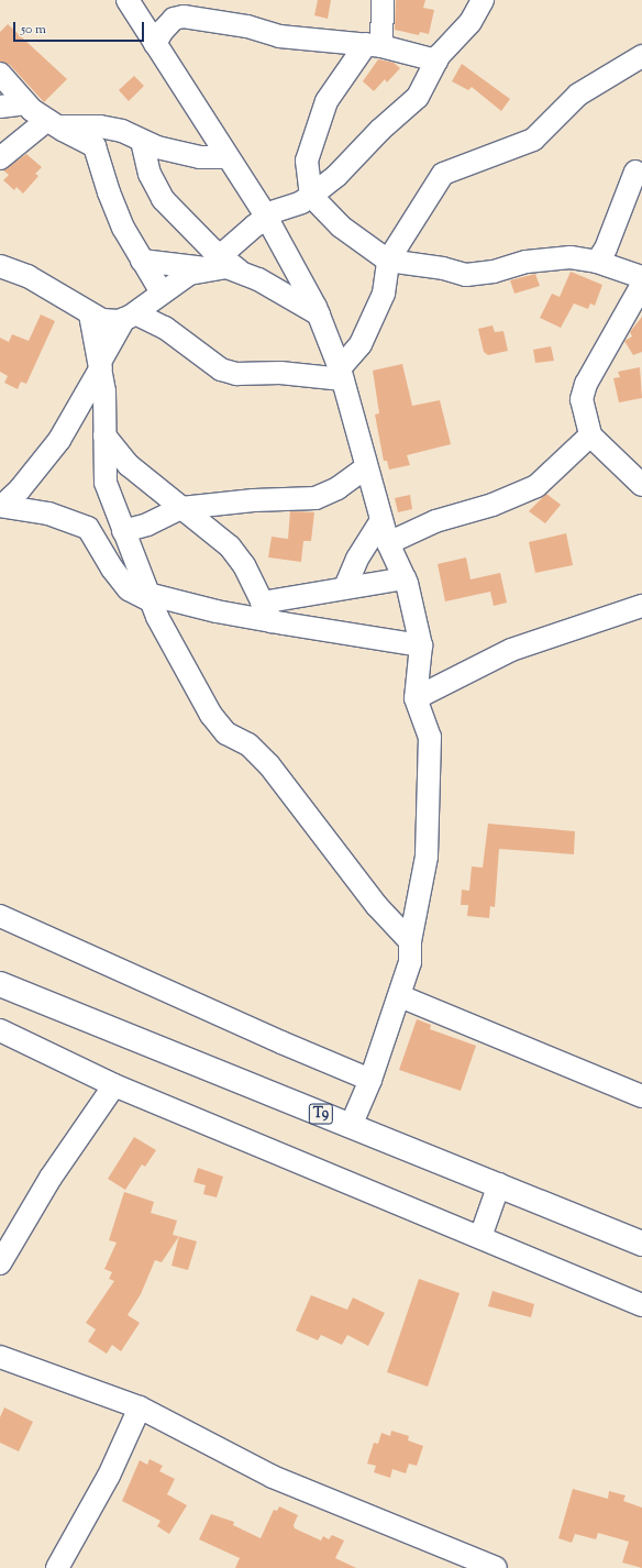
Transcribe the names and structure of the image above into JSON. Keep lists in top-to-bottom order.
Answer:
{
  "streets": {
    "highway": ["T9"]
  },
  "scale_bar": "50 m"
}
